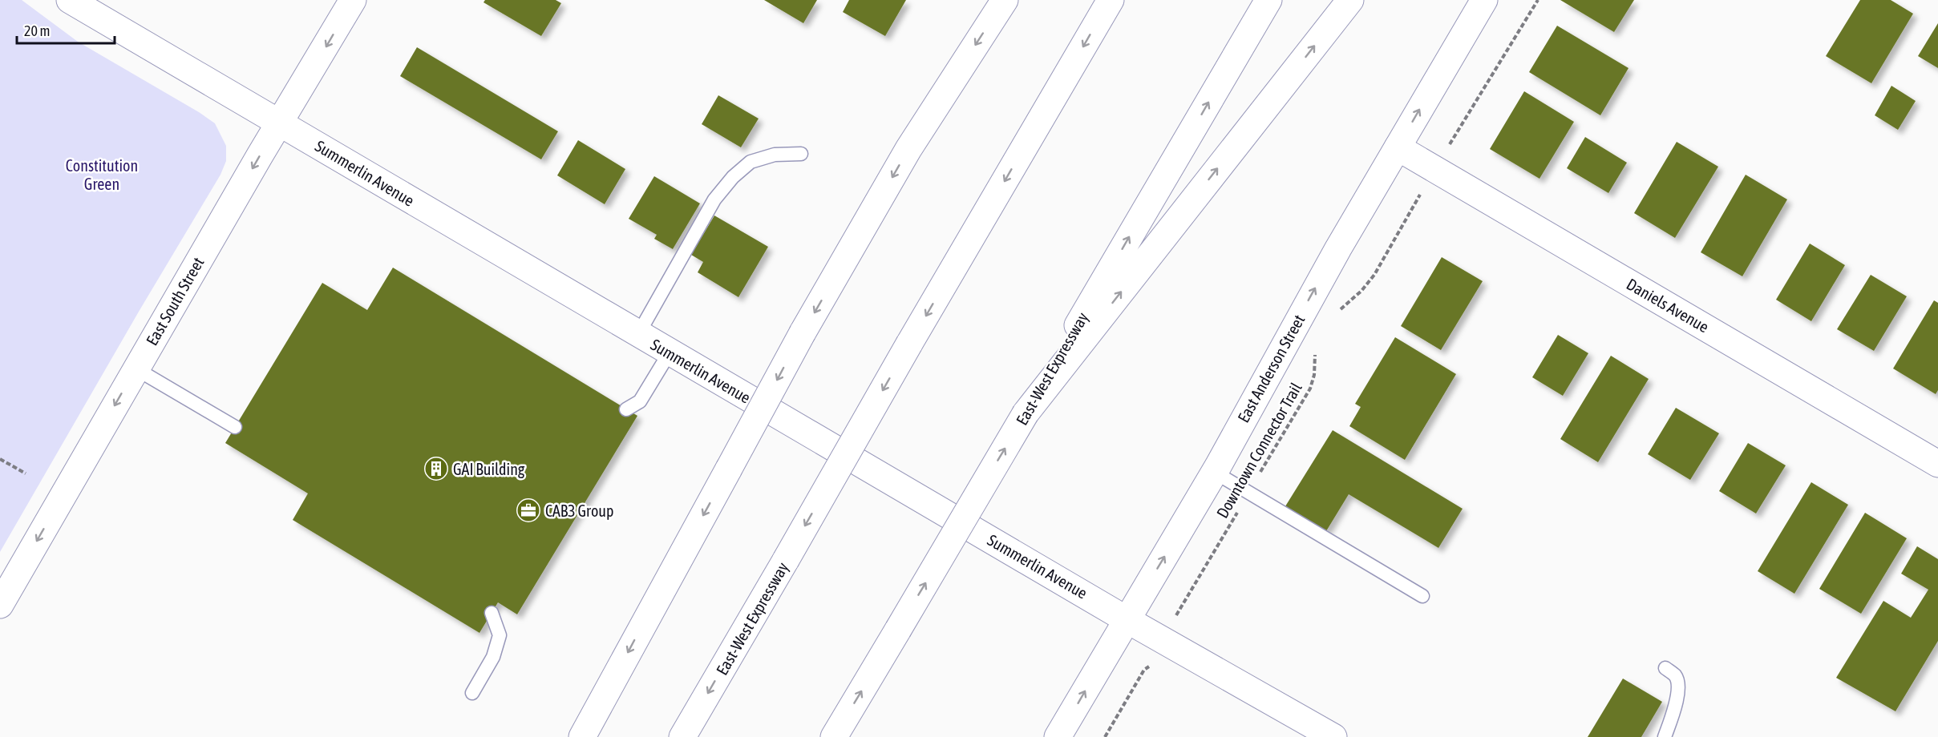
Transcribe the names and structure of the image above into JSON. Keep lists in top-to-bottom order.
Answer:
{
  "streets": {
    "main road": [
      "Summerlin Avenue",
      "East South Street",
      "Daniels Avenue",
      "East-West Expressway",
      "East Anderson Street"
    ],
    "path": ["Downtown Connector Trail"]
  },
  "crossings": [
    ["Summerlin Avenue", "East South Street"],
    ["Summerlin Avenue", "East Anderson Street"],
    ["Daniels Avenue", "East Anderson Street"]
  ],
  "one_way": ["East South Street"],
  "parks": ["Constitution Green"],
  "places": {
    "building": ["GAI Building"],
    "office": ["CAB3 Group"]
  },
  "scale_bar": "20 m"
}
